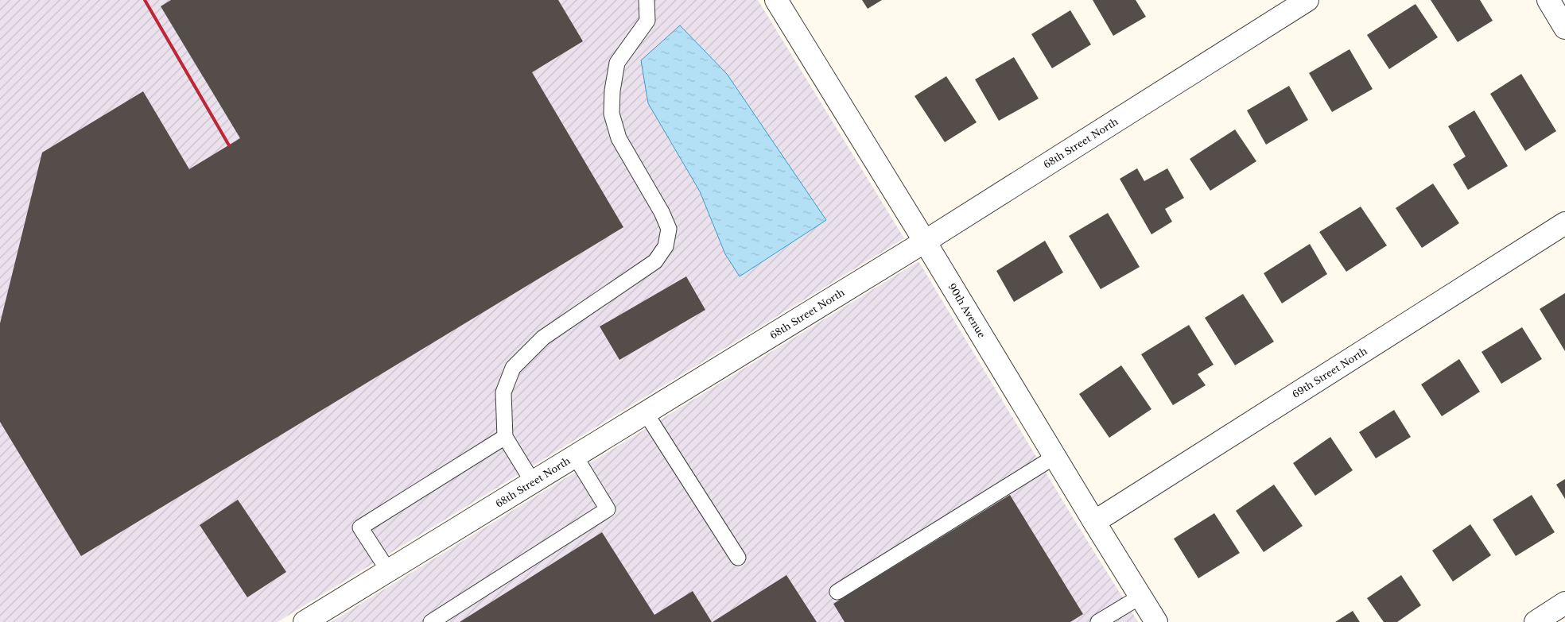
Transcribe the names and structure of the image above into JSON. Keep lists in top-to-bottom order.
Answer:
{
  "streets": {
    "street": ["68th Street North", "90th Avenue", "69th Street North"]
  },
  "crossings": [
    ["68th Street North", "90th Avenue"],
    ["90th Avenue", "69th Street North"]
  ]
}
